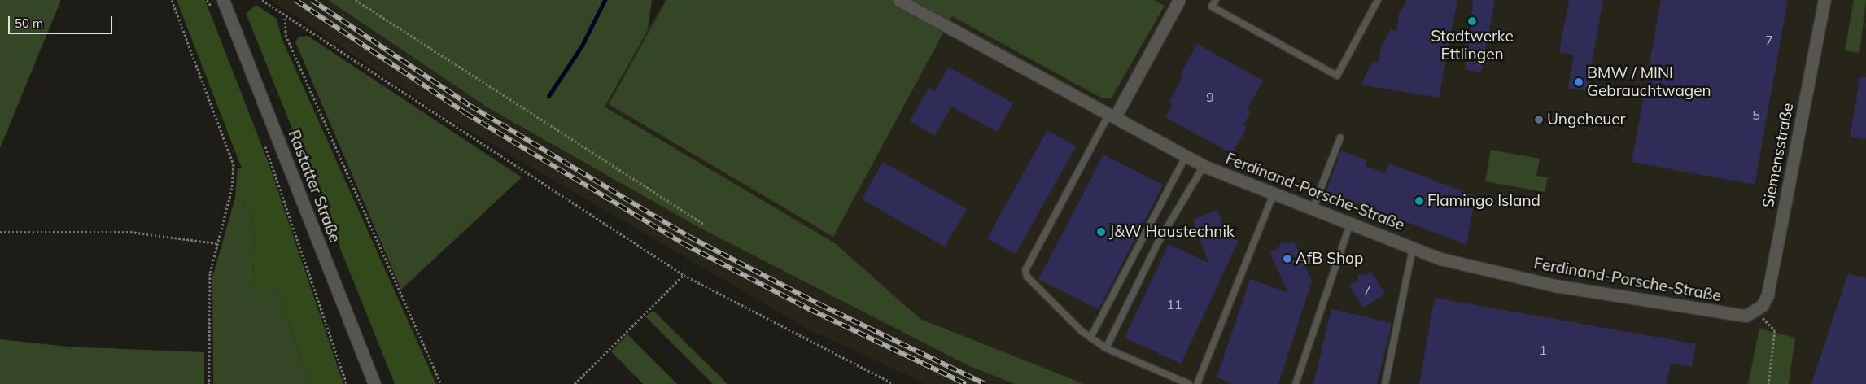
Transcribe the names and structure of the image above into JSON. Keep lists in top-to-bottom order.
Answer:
{
  "streets": {
    "street": ["Siemensstraße", "Rastatter Straße", "Ferdinand-Porsche-Straße"]
  },
  "crossings": [
    ["Siemensstraße", "Ferdinand-Porsche-Straße"]
  ],
  "places": [
    "Stadtwerke Ettlingen",
    "BMW / MINI Gebrauchtwagen",
    "Ungeheuer",
    "Flamingo Island",
    "J&W Haustechnik",
    "AfB Shop"
  ],
  "house_numbers": [
    "7",
    "9",
    "5",
    "7",
    "11",
    "1"
  ],
  "scale_bar": "50 m"
}
